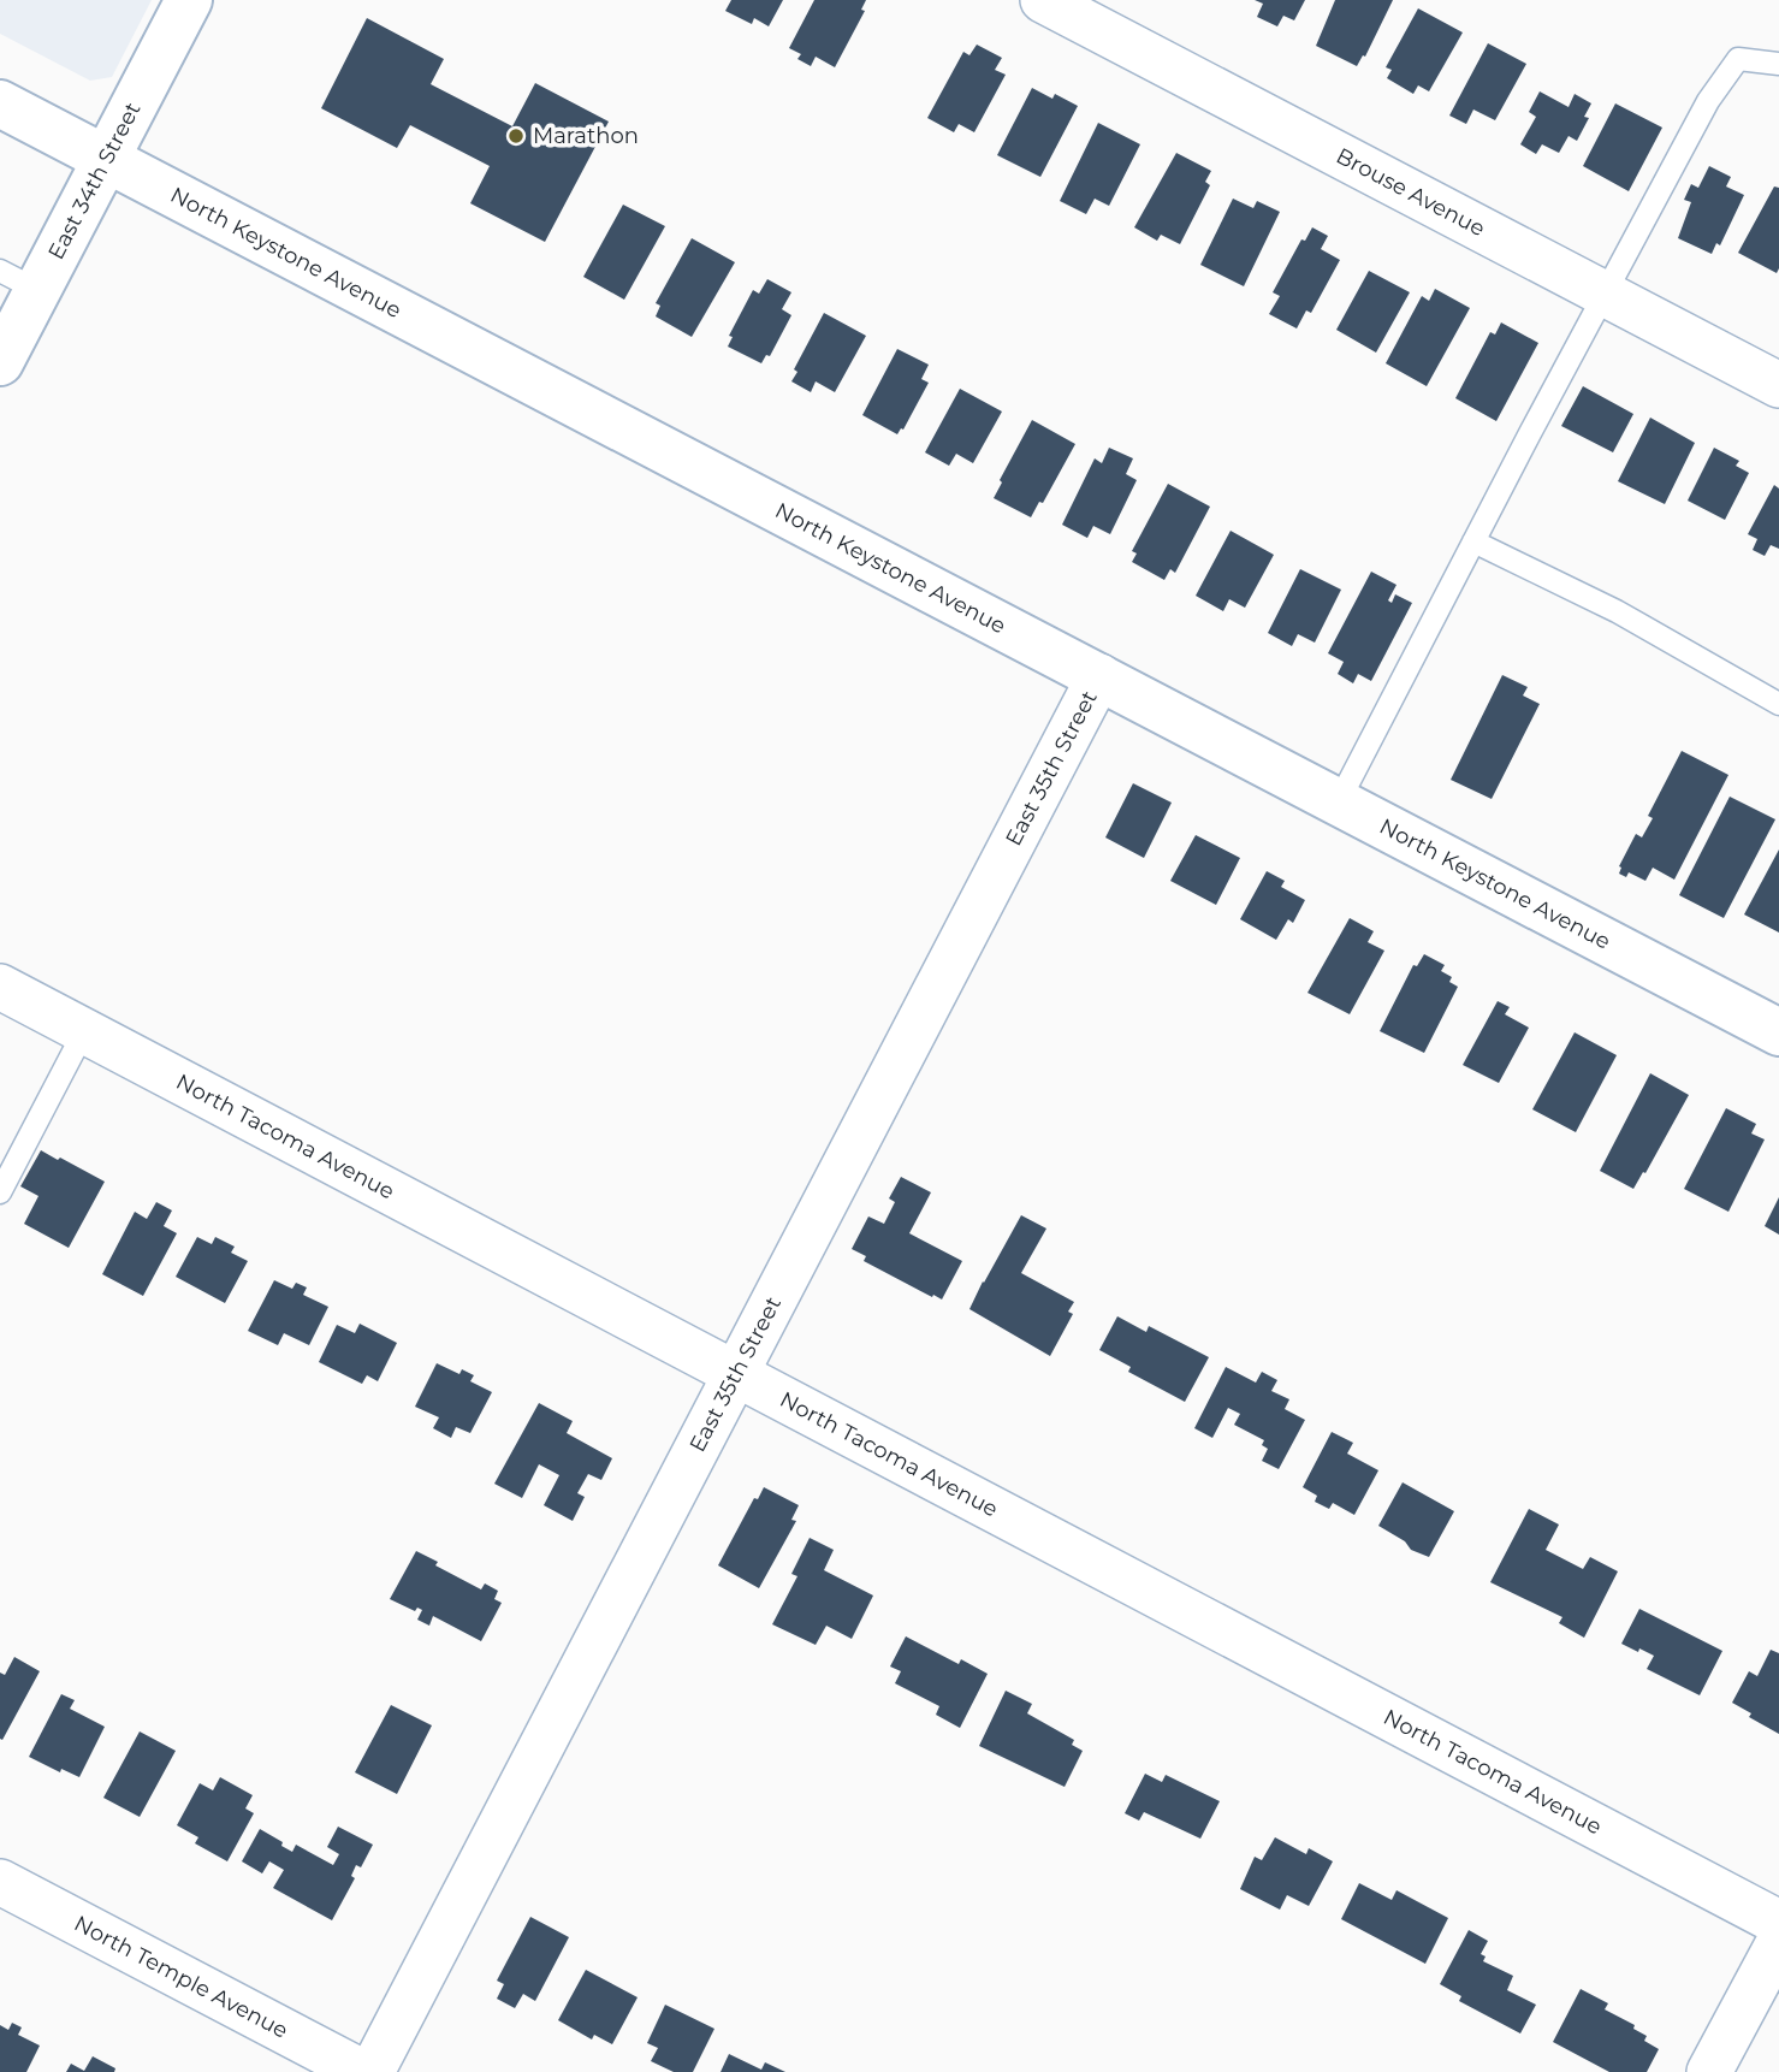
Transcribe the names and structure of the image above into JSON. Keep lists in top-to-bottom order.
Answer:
{
  "streets": {
    "main road": ["East 34th Street", "North Keystone Avenue"],
    "street": [
      "Brouse Avenue",
      "East 35th Street",
      "North Tacoma Avenue",
      "North Temple Avenue"
    ]
  },
  "crossings": [
    ["East 34th Street", "North Keystone Avenue"],
    ["North Keystone Avenue", "East 35th Street"],
    ["East 35th Street", "North Tacoma Avenue"]
  ],
  "places": ["Marathon"]
}
